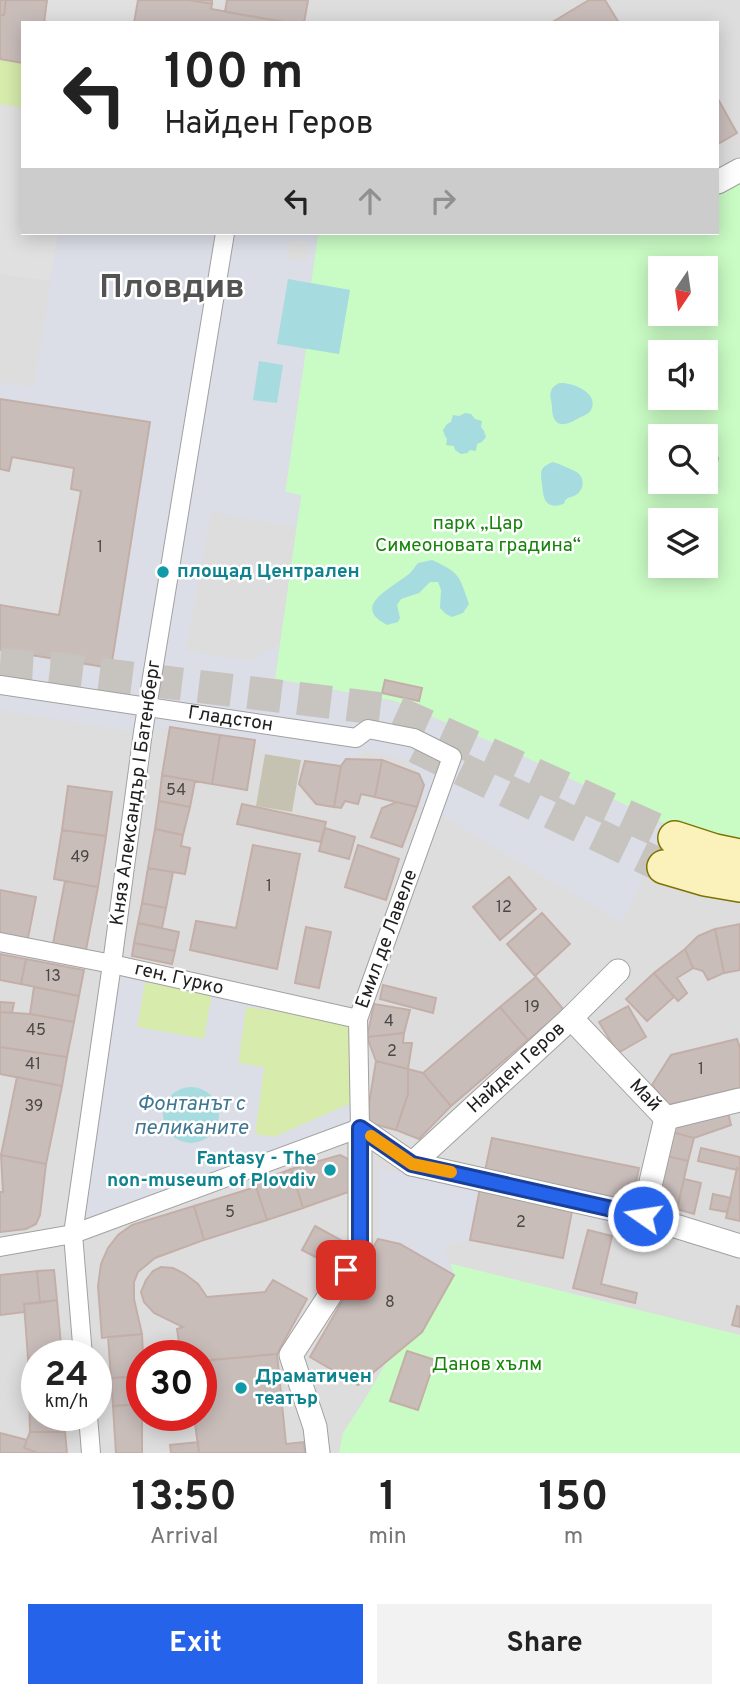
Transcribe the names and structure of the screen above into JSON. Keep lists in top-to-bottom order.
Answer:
{
  "streets": {
    "street": [
      "Гладстон",
      "Княз Александър I Батенберг",
      "Емил де Лавеле",
      "ген. Гурко",
      "Найден Геров",
      "Май"
    ]
  },
  "crossings": [
    ["Гладстон", "Княз Александър I Батенберг"],
    ["Гладстон", "Емил де Лавеле"],
    ["Княз Александър I Батенберг", "ген. Гурко"],
    ["Емил де Лавеле", "ген. Гурко"],
    ["Найден Геров", "Май"]
  ],
  "districts": ["Пловдив"],
  "water": ["Фонтанът с пеликаните"],
  "parks": ["парк „Цар Симеоновата градина“", "Данов хълм"],
  "places": ["площад Централен", "Fantasy - The non-museum of Plovdiv", "Драматичен театър"],
  "house_numbers": [
    "1",
    "54",
    "49",
    "1",
    "12",
    "13",
    "19",
    "4",
    "45",
    "2",
    "41",
    "1",
    "39",
    "5",
    "2",
    "8"
  ],
  "north": "bottom",
  "page": {
    "turn": ["100 m", "Найден Геров"],
    "speed": "24 km/h",
    "limit": "30",
    "eta": [
      "13:50",
      "Arrival",
      "1",
      "min",
      "150",
      "m"
    ],
    "buttons": ["Exit", "Share"]
  }
}
